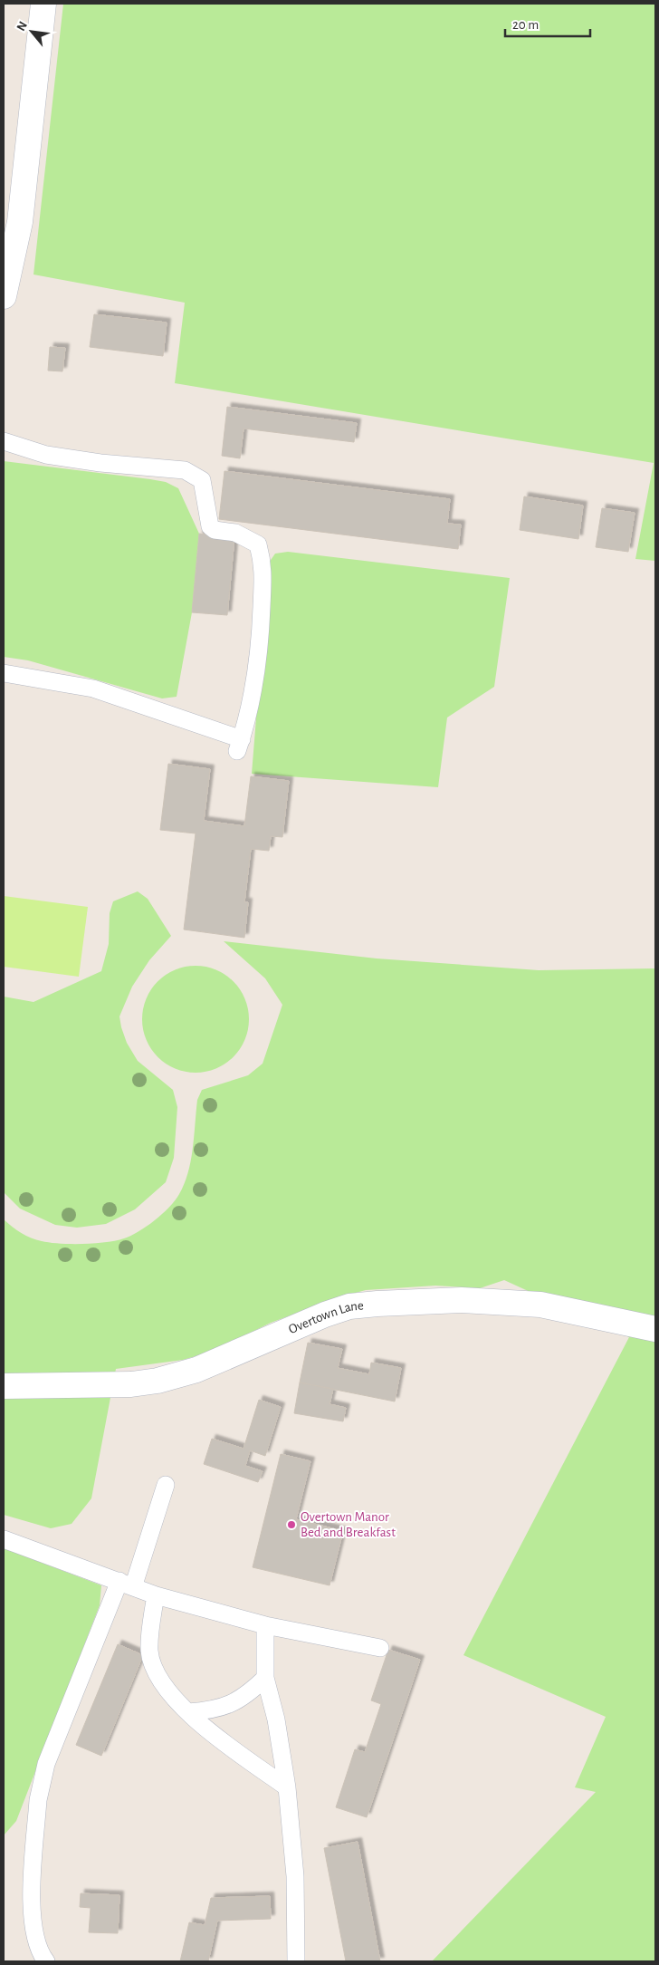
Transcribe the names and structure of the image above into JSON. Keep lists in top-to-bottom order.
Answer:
{
  "streets": {
    "street": ["Overtown Lane"]
  },
  "places": ["Overtown Manor Bed and Breakfast"],
  "scale_bar": "20 m",
  "north": "top left"
}
